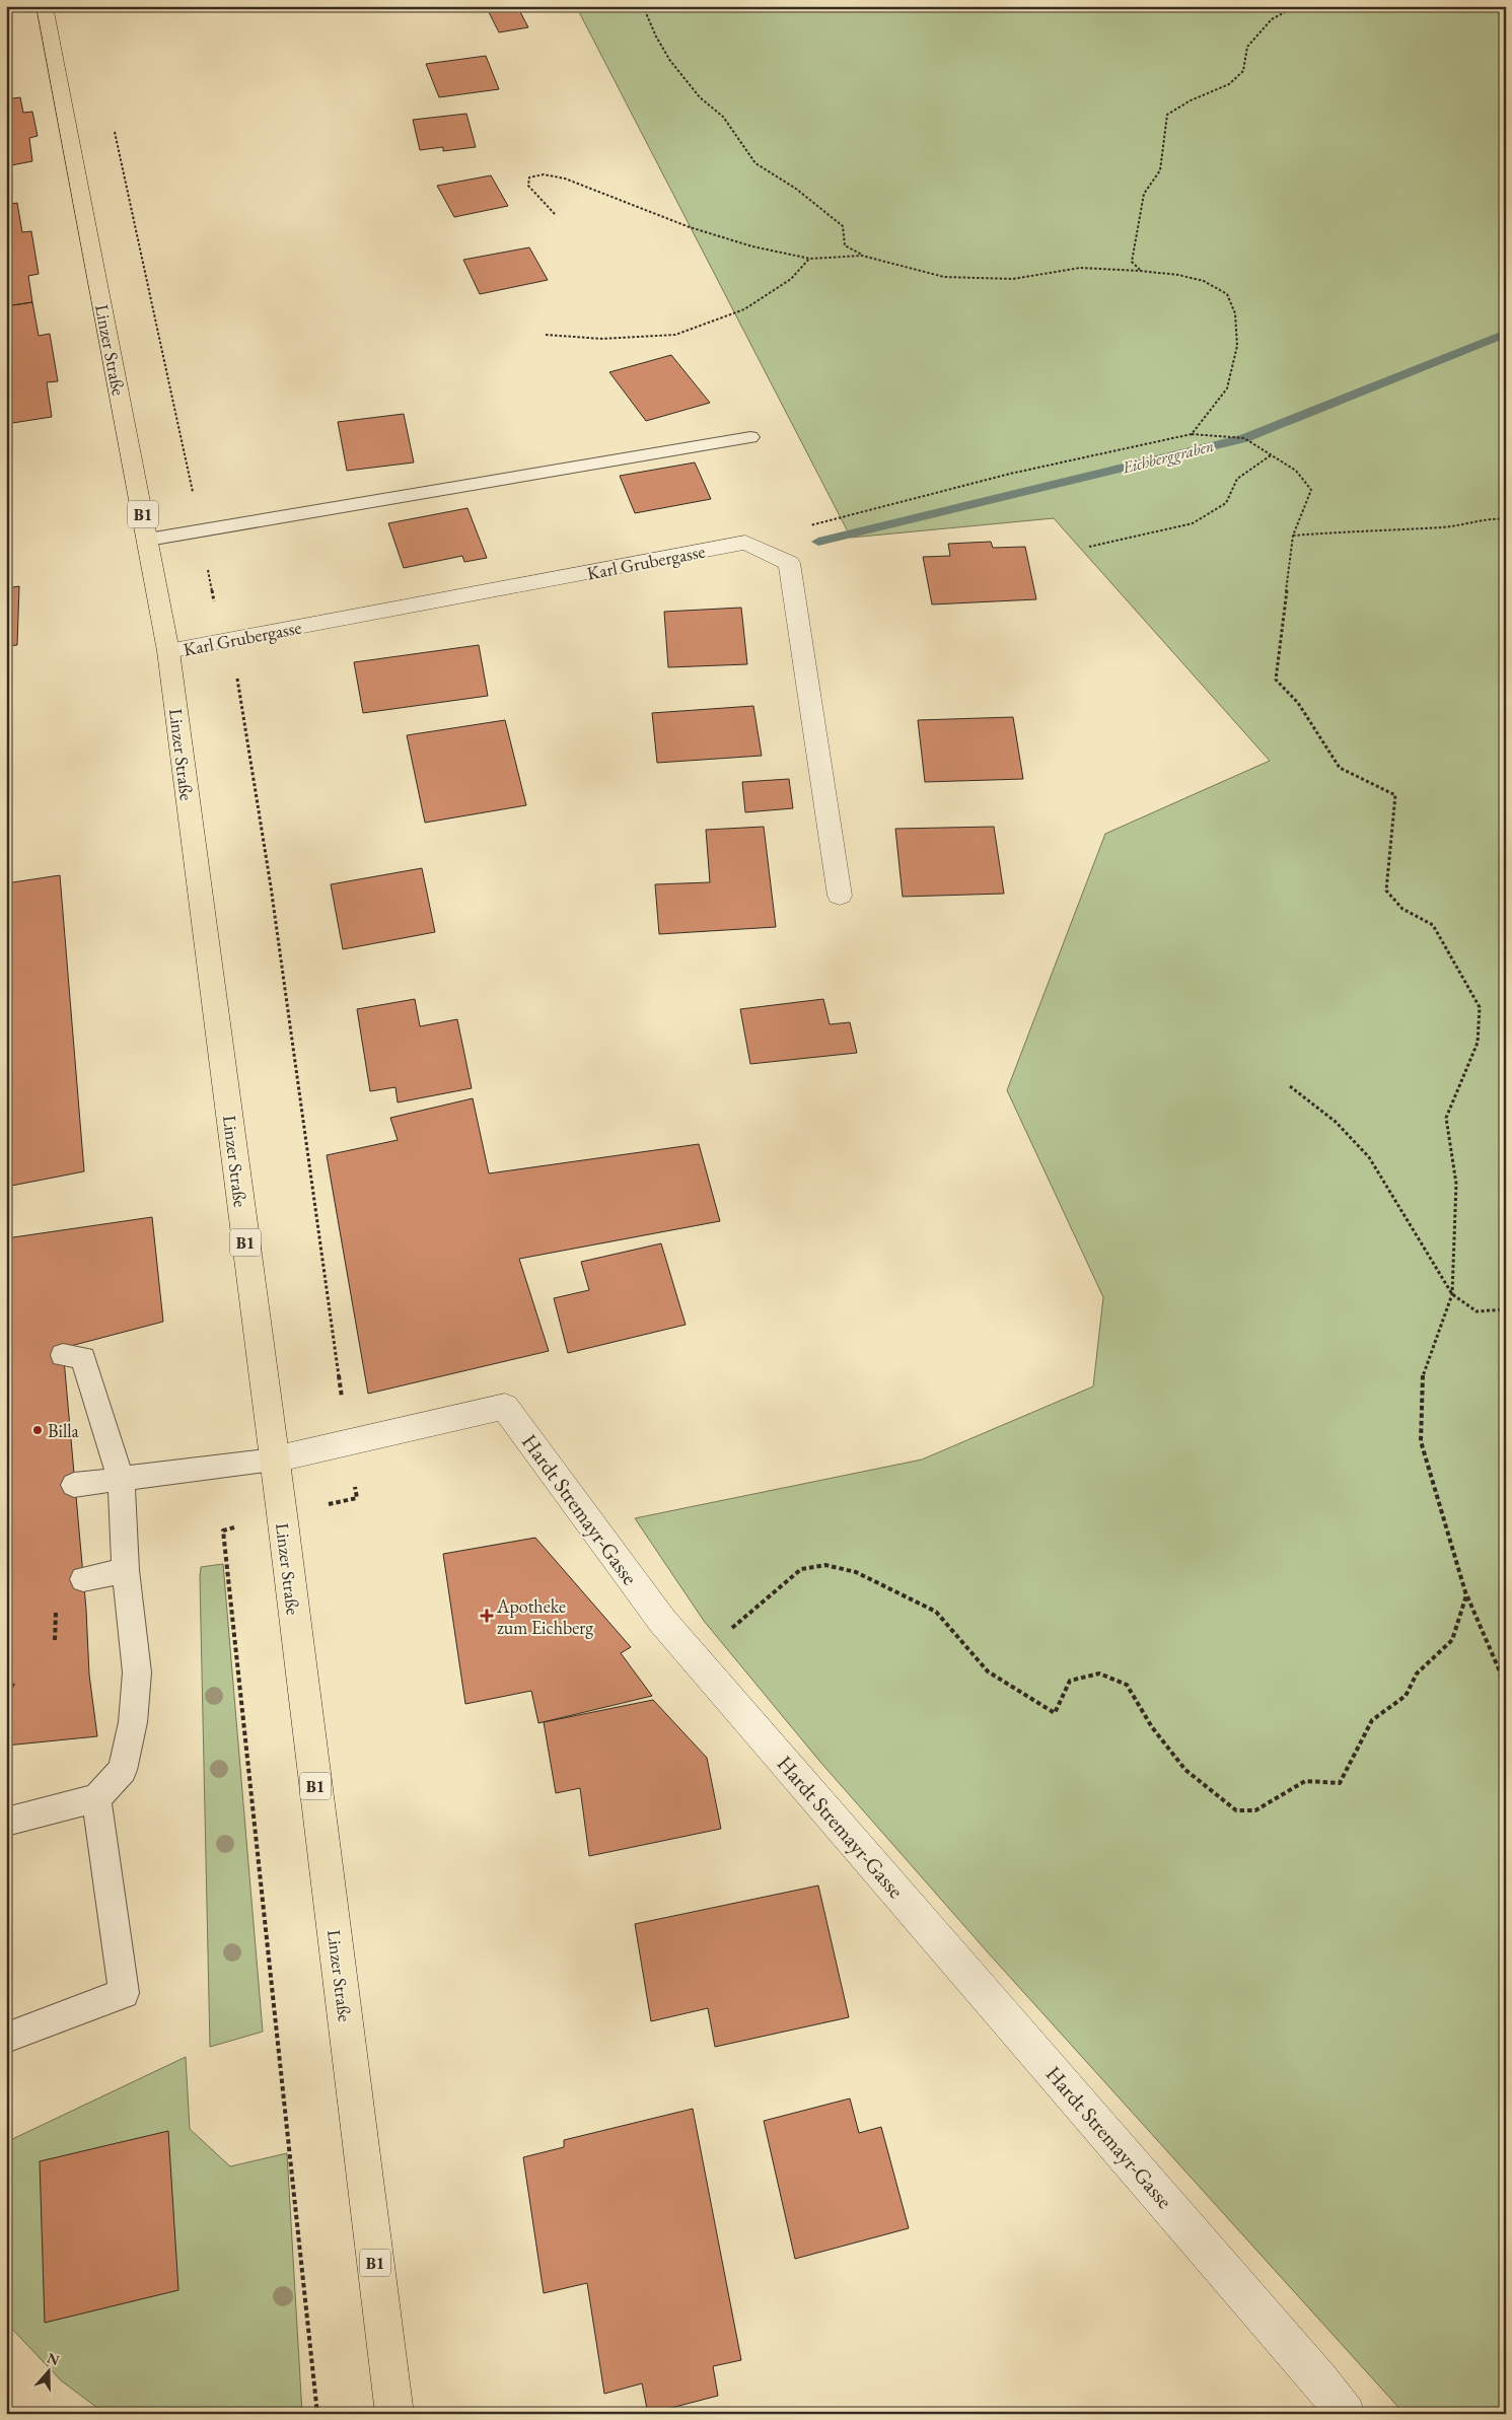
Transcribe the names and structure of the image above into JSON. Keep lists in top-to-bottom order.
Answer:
{
  "streets": {
    "main road": ["Linzer Straße", "B1"],
    "street": ["Karl Grubergasse", "Hardt Stremayr-Gasse"]
  },
  "crossings": [
    ["Linzer Straße", "Karl Grubergasse"],
    ["Linzer Straße", "Hardt Stremayr-Gasse"]
  ],
  "water": ["Eichberggraben"],
  "places": {
    "other": ["Billa"],
    "health": ["Apotheke zum Eichberg"]
  },
  "north": "top"
}
